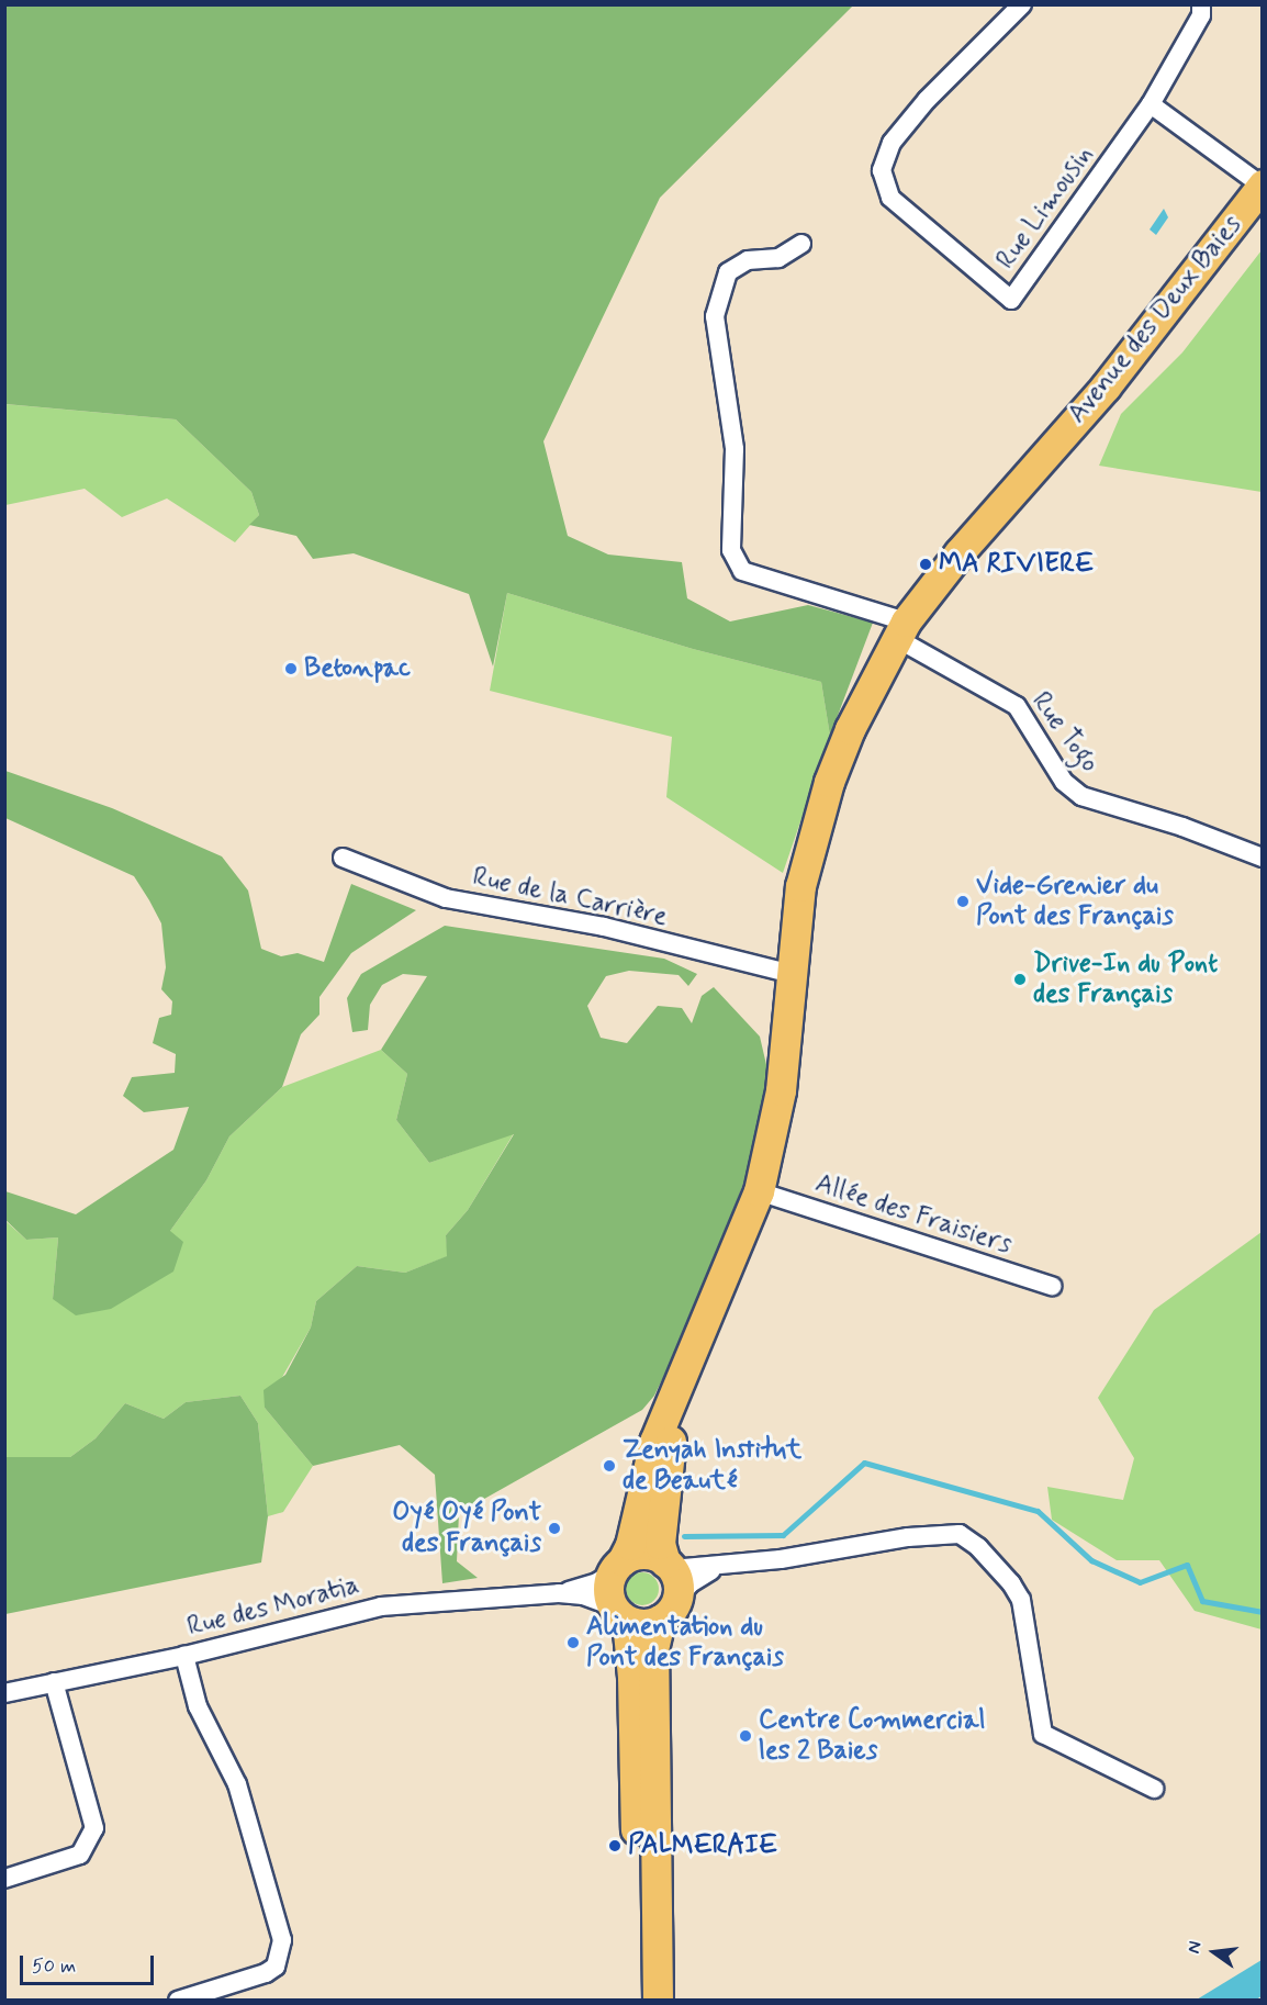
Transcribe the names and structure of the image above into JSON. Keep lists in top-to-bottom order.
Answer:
{
  "streets": {
    "main road": ["Avenue des Deux Baies"],
    "street": [
      "Rue Limousin",
      "Rue Togo",
      "Rue de la Carrière",
      "Allée des Fraisiers",
      "Rue des Moratia"
    ]
  },
  "crossings": [
    ["Avenue des Deux Baies", "Rue Togo"],
    ["Avenue des Deux Baies", "Rue de la Carrière"],
    ["Avenue des Deux Baies", "Allée des Fraisiers"],
    ["Avenue des Deux Baies", "Rue des Moratia"]
  ],
  "places": [
    "MA RIVIERE",
    "Betonpac",
    "Vide-Grenier du Pont des Français",
    "Drive-In du Pont des Français",
    "Zenyah Institut de Beauté",
    "Oyé Oyé Pont des Français",
    "Alimentation du Pont des Français",
    "Centre Commercial les 2 Baies",
    "PALMERAIE"
  ],
  "scale_bar": "50 m",
  "north": "left"
}
